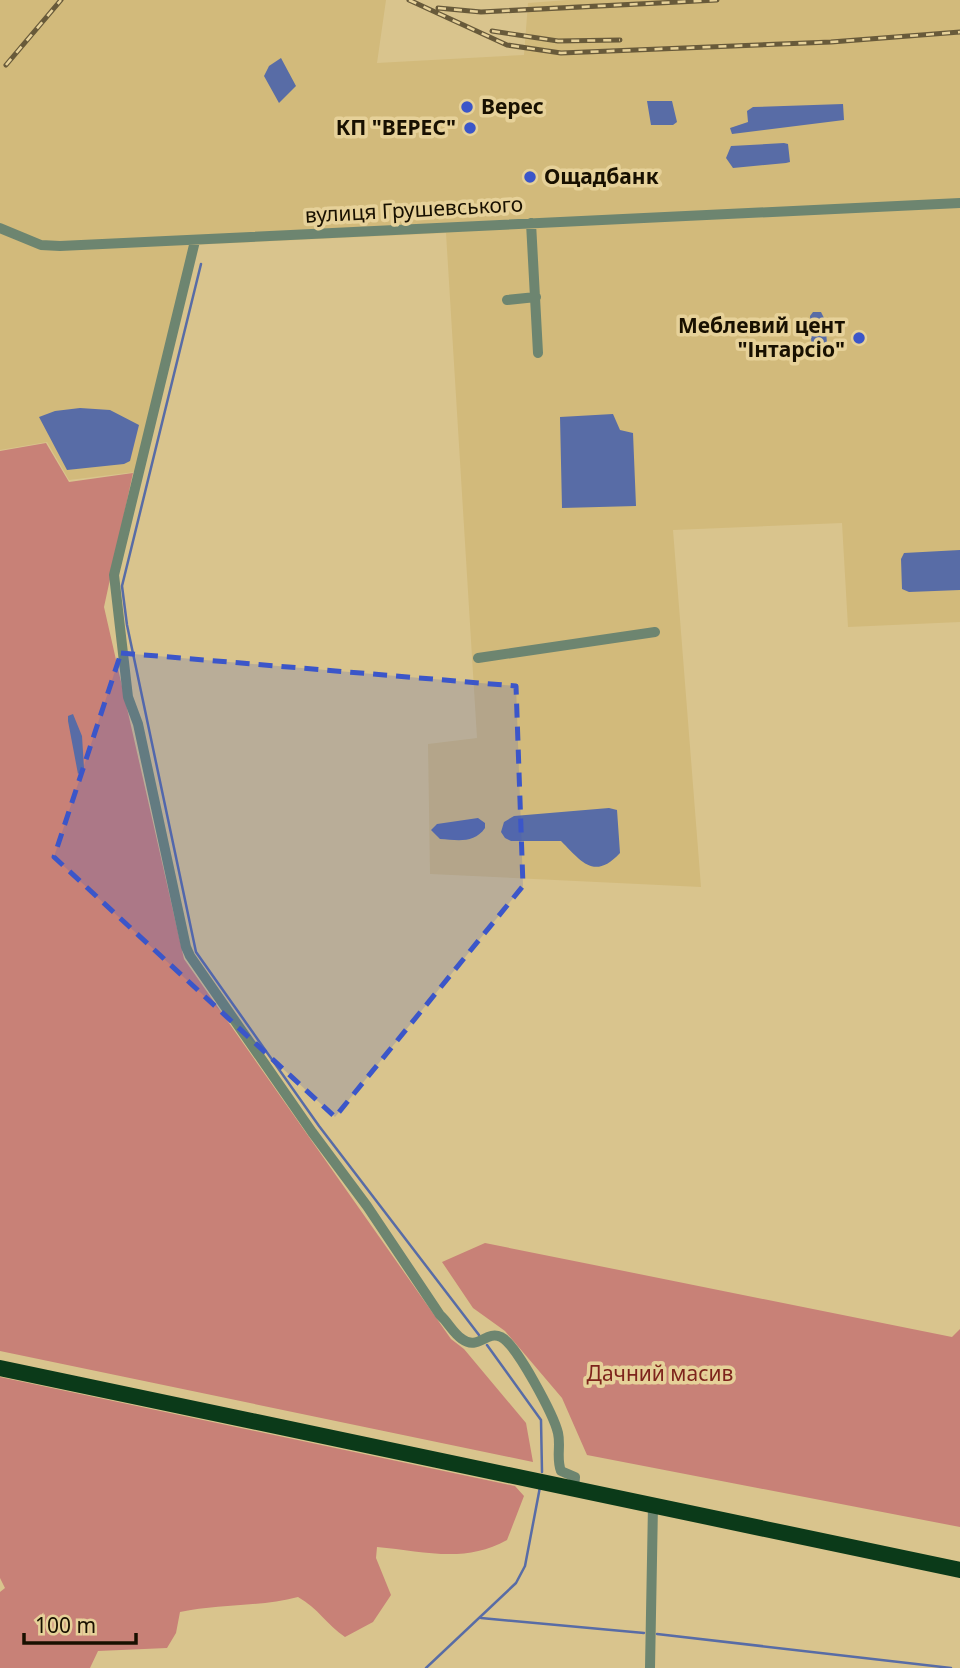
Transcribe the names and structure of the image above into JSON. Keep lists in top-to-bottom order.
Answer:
{
  "streets": {
    "street": ["вулиця Грушевського"]
  },
  "parks": ["Дачний масив"],
  "places": [
    "Верес",
    "КП \"ВЕРЕС\"",
    "Ощадбанк",
    "Меблевий цент \"Інтарсіо\""
  ],
  "scale_bar": "100 m"
}
